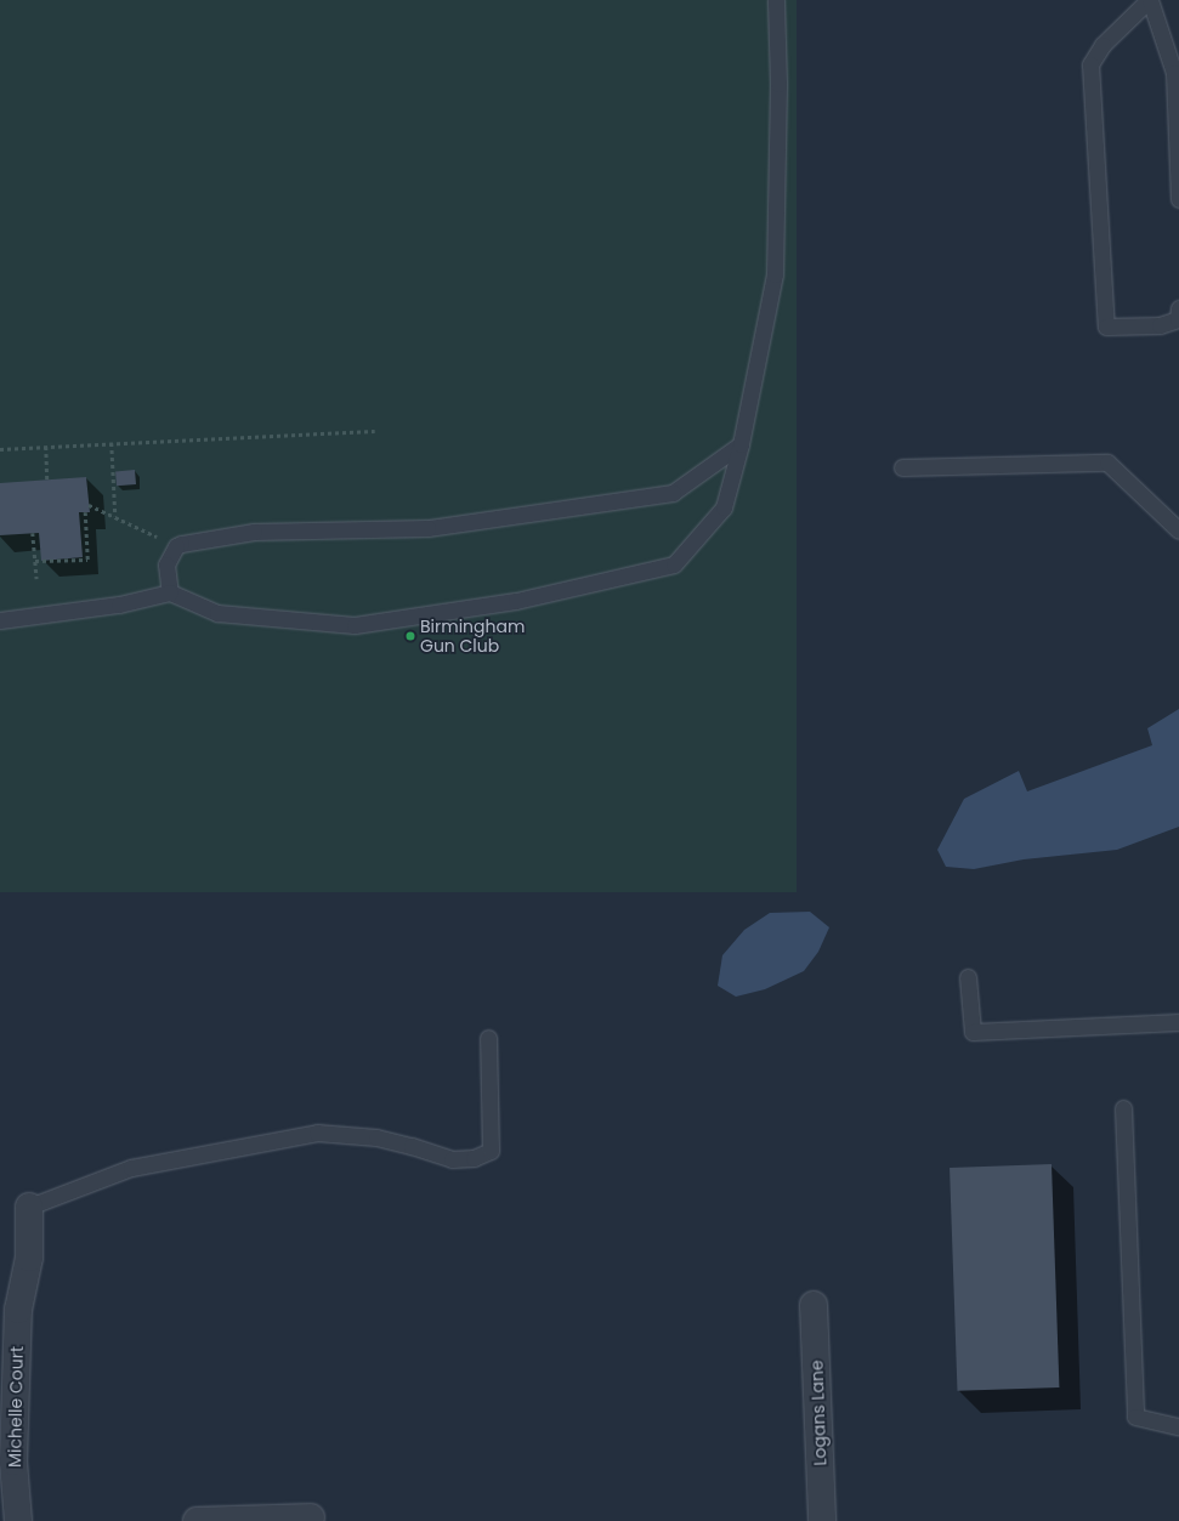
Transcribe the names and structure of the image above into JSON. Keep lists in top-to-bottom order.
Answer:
{
  "streets": {
    "street": ["Michelle Court", "Logans Lane"]
  },
  "places": ["Birmingham Gun Club"]
}
